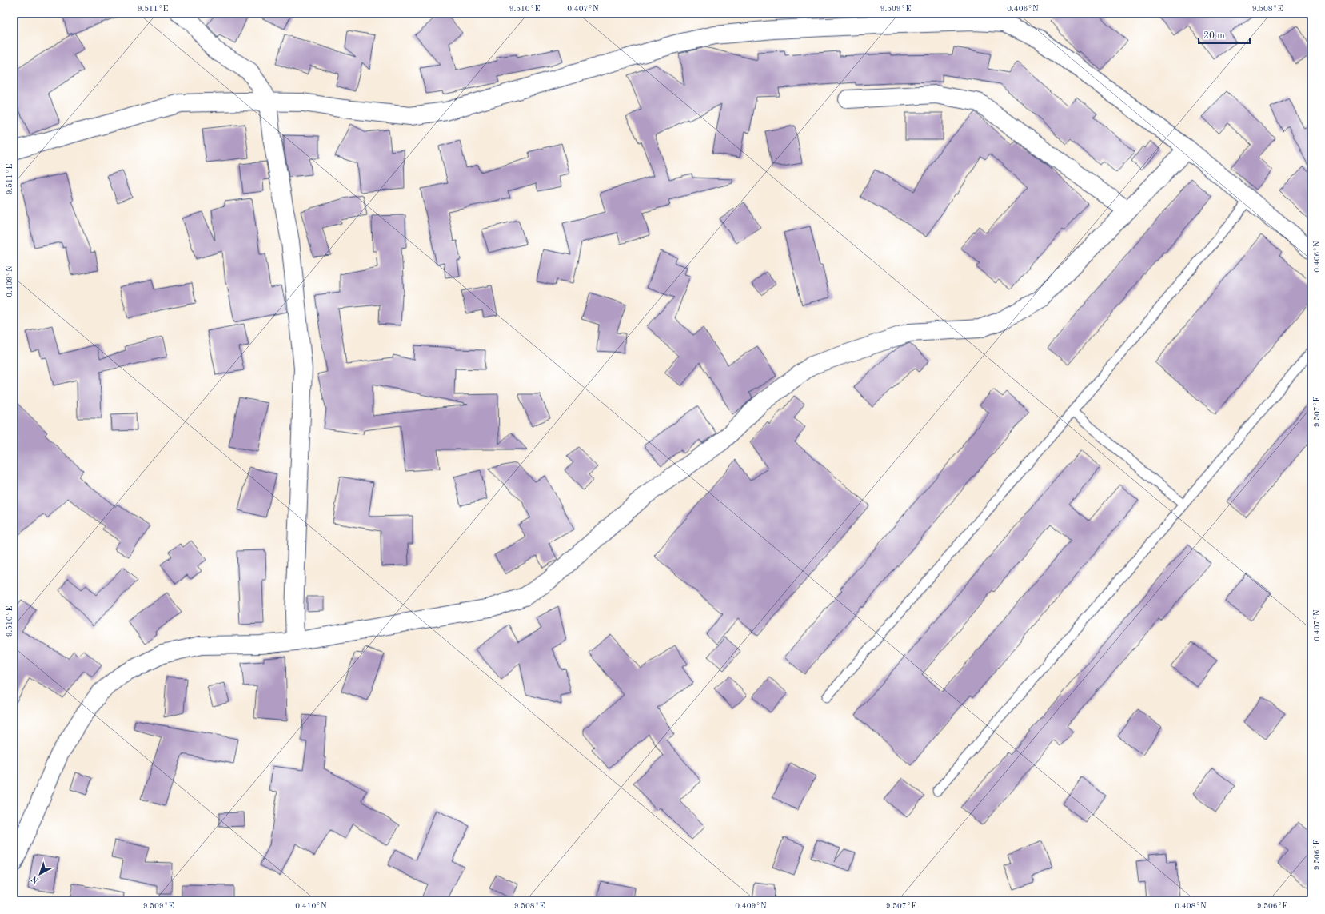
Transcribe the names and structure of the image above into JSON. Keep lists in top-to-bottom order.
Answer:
{
  "scale_bar": "20 m",
  "north": "bottom left",
  "coordinates": [
    "9.511°E",
    "9.510°E",
    "0.407°N",
    "9.509°E",
    "0.406°N",
    "9.508°E",
    "0.409°N",
    "9.507°E",
    "9.506°E",
    "0.410°N",
    "0.408°N"
  ]
}
